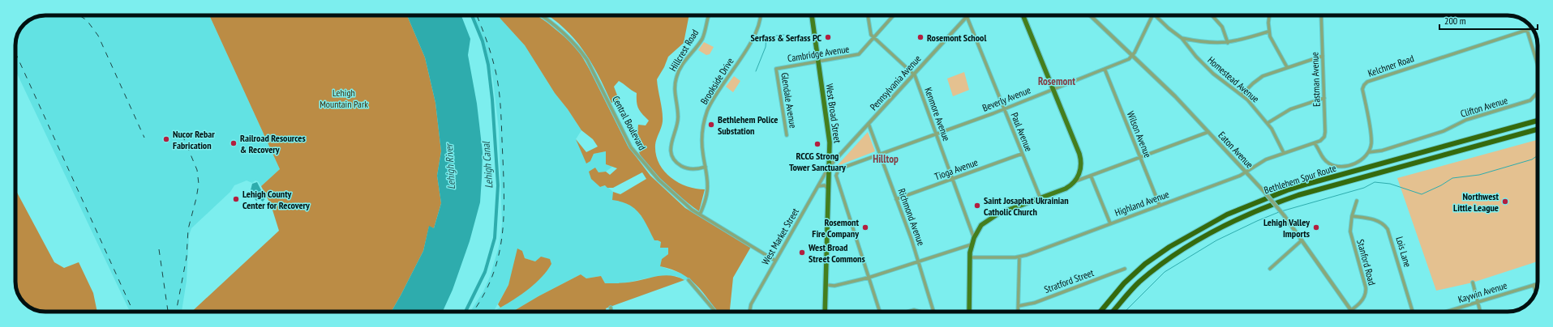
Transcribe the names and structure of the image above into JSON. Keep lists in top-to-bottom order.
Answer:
{
  "streets": {
    "highway": ["Bethlehem Spur Route"],
    "main road": ["West Broad Street"],
    "street": [
      "Hillcrest Road",
      "Cambridge Avenue",
      "Kelchner Road",
      "Homestead Avenue",
      "Eastman Avenue",
      "Brookside Drive",
      "Pennsylvania Avenue",
      "Beverly Avenue",
      "Glendale Avenue",
      "Clifton Avenue",
      "Kenmore Avenue",
      "Central Boulevard",
      "Paul Avenue",
      "Wilson Avenue",
      "Eaton Avenue",
      "Tioga Avenue",
      "Highland Avenue",
      "Richmond Avenue",
      "West Market Street",
      "Lois Lane",
      "Stanford Road",
      "Stratford Street",
      "Kaywin Avenue"
    ]
  },
  "crossings": [
    ["Hillcrest Road", "Brookside Drive"],
    ["Cambridge Avenue", "Glendale Avenue"],
    ["Cambridge Avenue", "West Broad Street"],
    ["Cambridge Avenue", "Kenmore Avenue"],
    ["Kelchner Road", "Clifton Avenue"],
    ["Homestead Avenue", "Highland Avenue"],
    ["Eastman Avenue", "Highland Avenue"],
    ["Brookside Drive", "Central Boulevard"],
    ["Pennsylvania Avenue", "West Broad Street"],
    ["Pennsylvania Avenue", "Kenmore Avenue"],
    ["Pennsylvania Avenue", "Paul Avenue"],
    ["Pennsylvania Avenue", "Richmond Avenue"],
    ["Pennsylvania Avenue", "West Market Street"],
    ["Beverly Avenue", "Kenmore Avenue"],
    ["Beverly Avenue", "Paul Avenue"],
    ["Beverly Avenue", "Wilson Avenue"],
    ["Beverly Avenue", "Eaton Avenue"],
    ["Beverly Avenue", "Richmond Avenue"],
    ["West Broad Street", "West Market Street"],
    ["Kenmore Avenue", "Tioga Avenue"],
    ["Central Boulevard", "West Market Street"],
    ["Paul Avenue", "Tioga Avenue"],
    ["Wilson Avenue", "Highland Avenue"],
    ["Eaton Avenue", "Highland Avenue"],
    ["Eaton Avenue", "Stanford Road"],
    ["Tioga Avenue", "Richmond Avenue"],
    ["Lois Lane", "Stanford Road"]
  ],
  "districts": ["Rosemont", "Hilltop"],
  "water": ["Lehigh Canal", "Lehigh River"],
  "parks": ["Lehigh Mountain Park"],
  "places": [
    "Serfass & Serfass PC",
    "Rosemont School",
    "Bethlehem Police Substation",
    "Nucor Rebar Fabrication",
    "Railroad Resources & Recovery",
    "RCCG Strong Tower Sanctuary",
    "Lehigh County Center for Recovery",
    "Northwest Little League",
    "Saint Josaphat Ukrainian Catholic Church",
    "Rosemont Fire Company",
    "Lehigh Valley Imports",
    "West Broad Street Commons"
  ],
  "scale_bar": "200 m"
}
